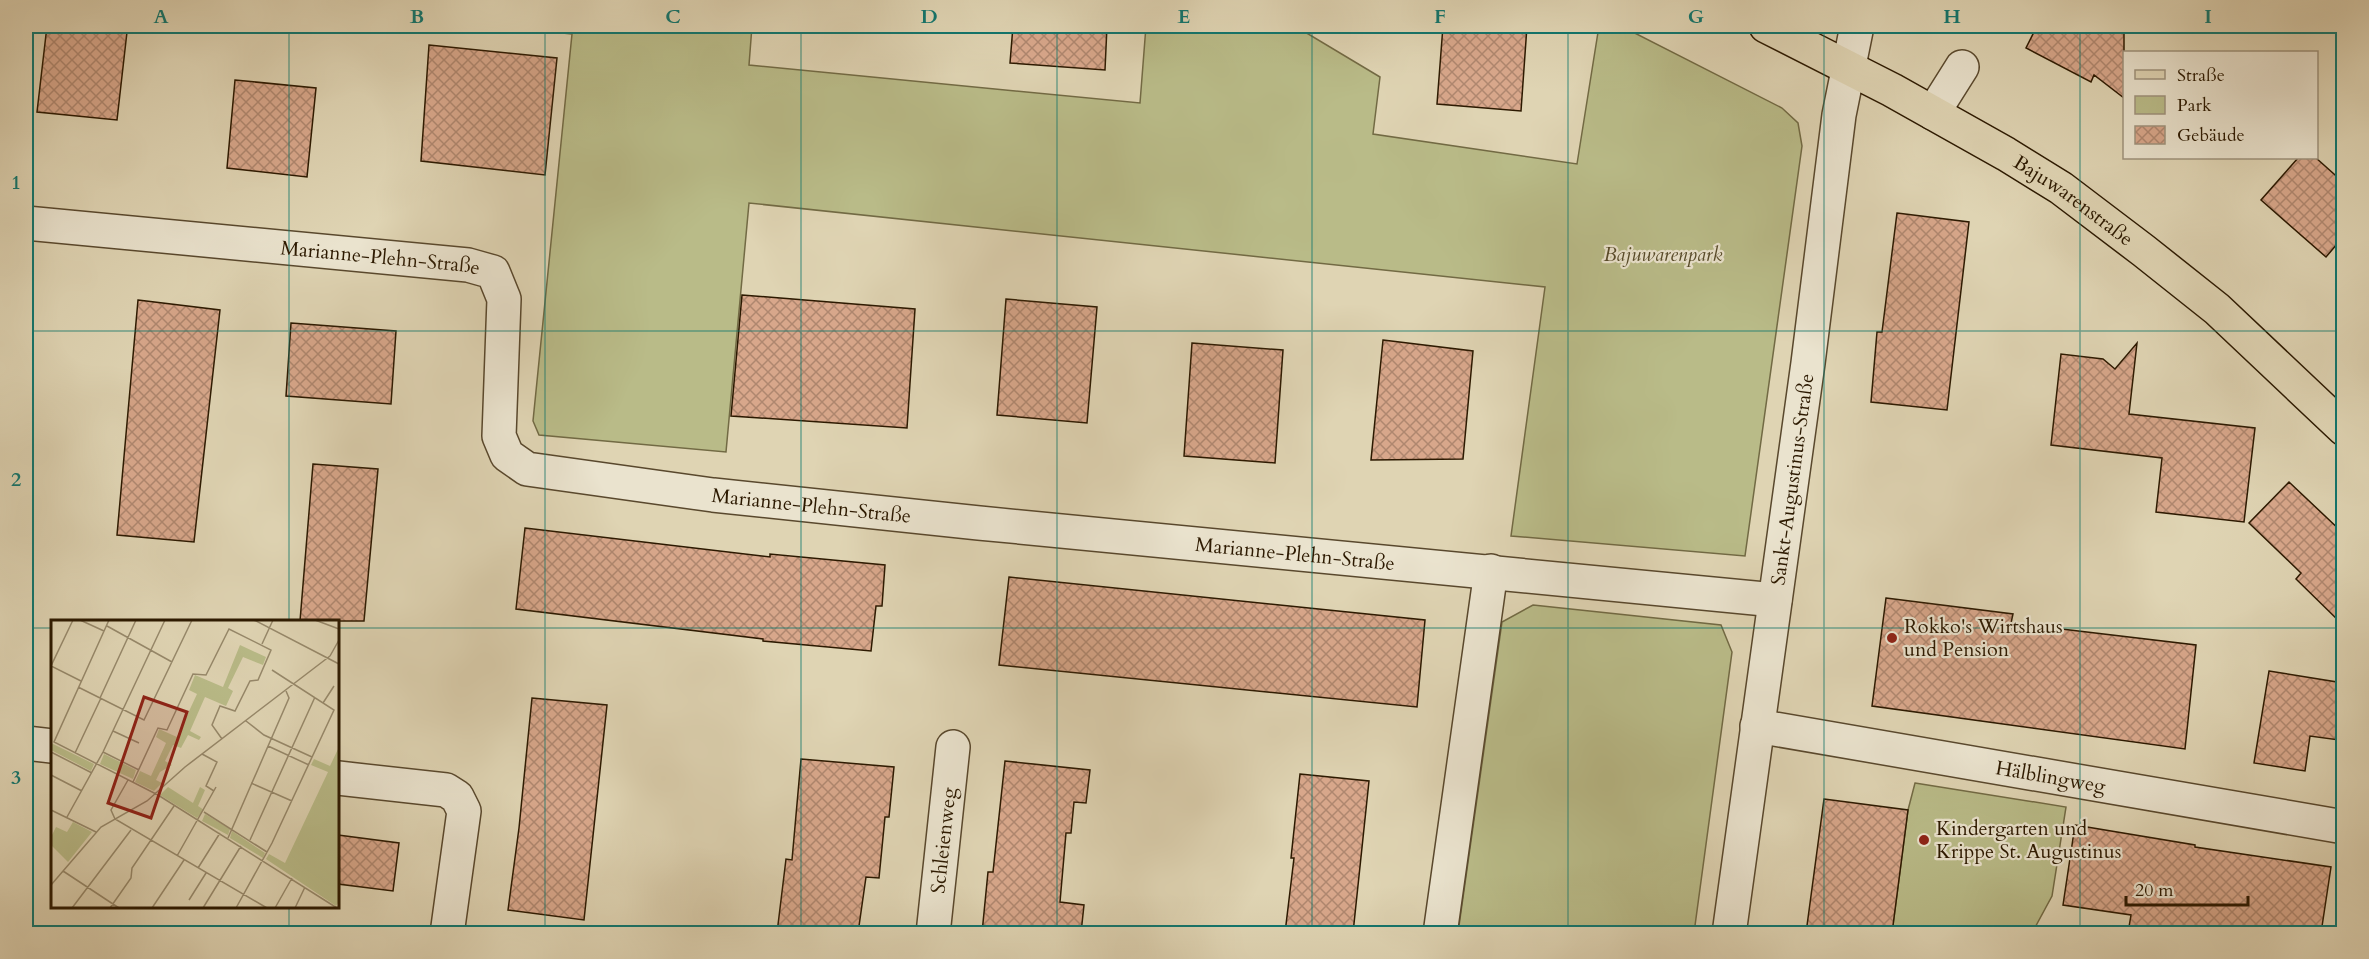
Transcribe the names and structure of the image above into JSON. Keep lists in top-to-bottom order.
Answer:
{
  "streets": {
    "main road": ["Bajuwarenstraße"],
    "street": [
      "Marianne-Plehn-Straße",
      "Sankt-Augustinus-Straße",
      "Hälblingweg",
      "Schleienweg"
    ]
  },
  "crossings": [
    ["Bajuwarenstraße", "Sankt-Augustinus-Straße"],
    ["Marianne-Plehn-Straße", "Sankt-Augustinus-Straße"],
    ["Sankt-Augustinus-Straße", "Hälblingweg"]
  ],
  "parks": ["Bajuwarenpark"],
  "places": ["Rokko's Wirtshaus und Pension", "Kindergarten und Krippe St. Augustinus"],
  "legend": ["Straße", "Park", "Gebäude"],
  "scale_bar": "20 m",
  "grid": {
    "columns": [
      "A",
      "B",
      "C",
      "D",
      "E",
      "F",
      "G",
      "H",
      "I"
    ],
    "rows": ["1", "2", "3"]
  }
}
